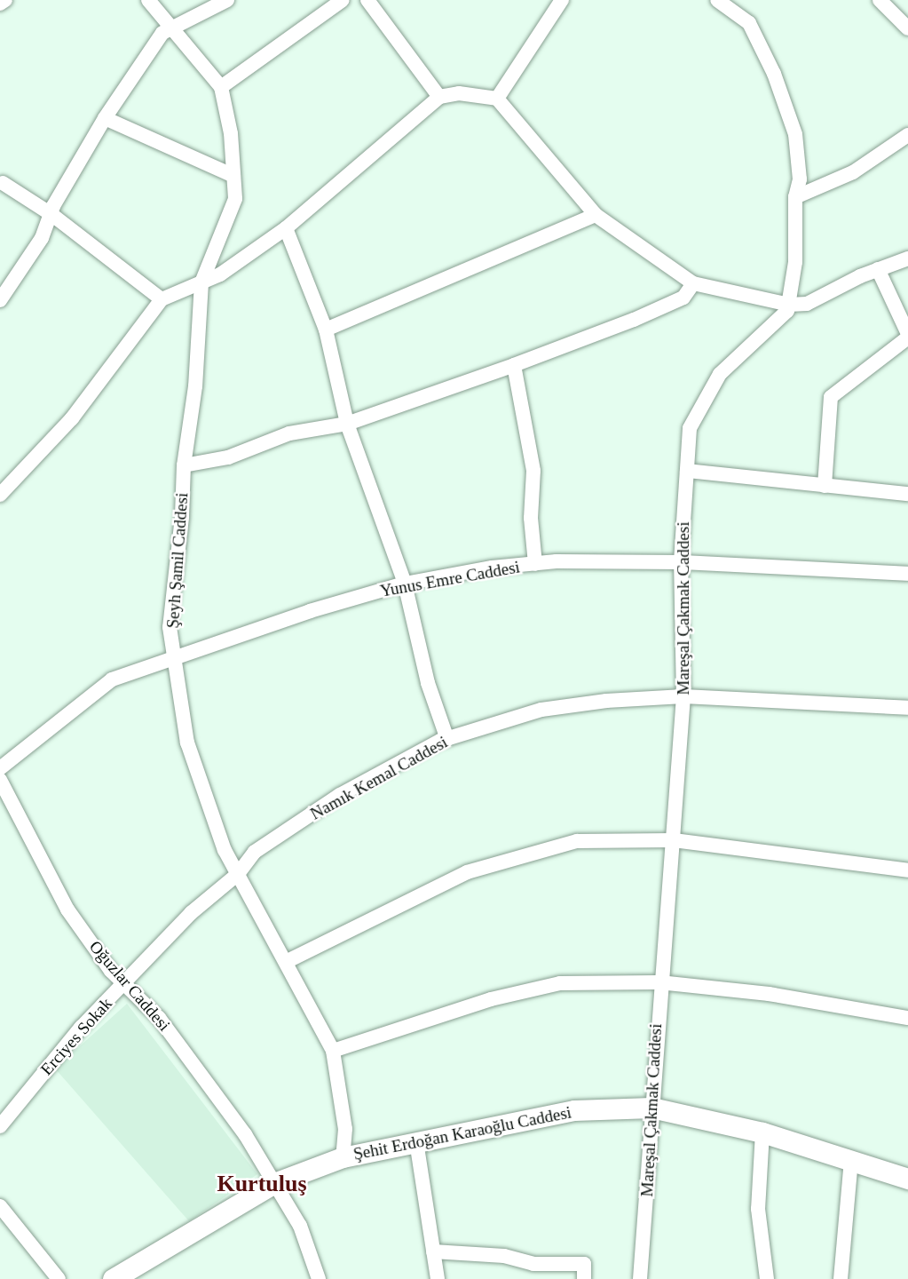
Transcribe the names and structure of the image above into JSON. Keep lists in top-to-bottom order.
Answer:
{
  "streets": {
    "main road": ["Şehit Erdoğan Karaoğlu Caddesi"],
    "street": [
      "Şeyh Şamil Caddesi",
      "Yunus Emre Caddesi",
      "Mareşal Çakmak Caddesi",
      "Namık Kemal Caddesi",
      "Oğuzlar Caddesi",
      "Erciyes Sokak"
    ]
  },
  "crossings": [
    ["Şeyh Şamil Caddesi", "Yunus Emre Caddesi"],
    ["Şeyh Şamil Caddesi", "Namık Kemal Caddesi"],
    ["Şeyh Şamil Caddesi", "Erciyes Sokak"],
    ["Şeyh Şamil Caddesi", "Şehit Erdoğan Karaoğlu Caddesi"],
    ["Yunus Emre Caddesi", "Mareşal Çakmak Caddesi"],
    ["Mareşal Çakmak Caddesi", "Namık Kemal Caddesi"],
    ["Mareşal Çakmak Caddesi", "Şehit Erdoğan Karaoğlu Caddesi"],
    ["Namık Kemal Caddesi", "Erciyes Sokak"],
    ["Oğuzlar Caddesi", "Erciyes Sokak"],
    ["Oğuzlar Caddesi", "Şehit Erdoğan Karaoğlu Caddesi"]
  ],
  "districts": ["Kurtuluş"]
}
